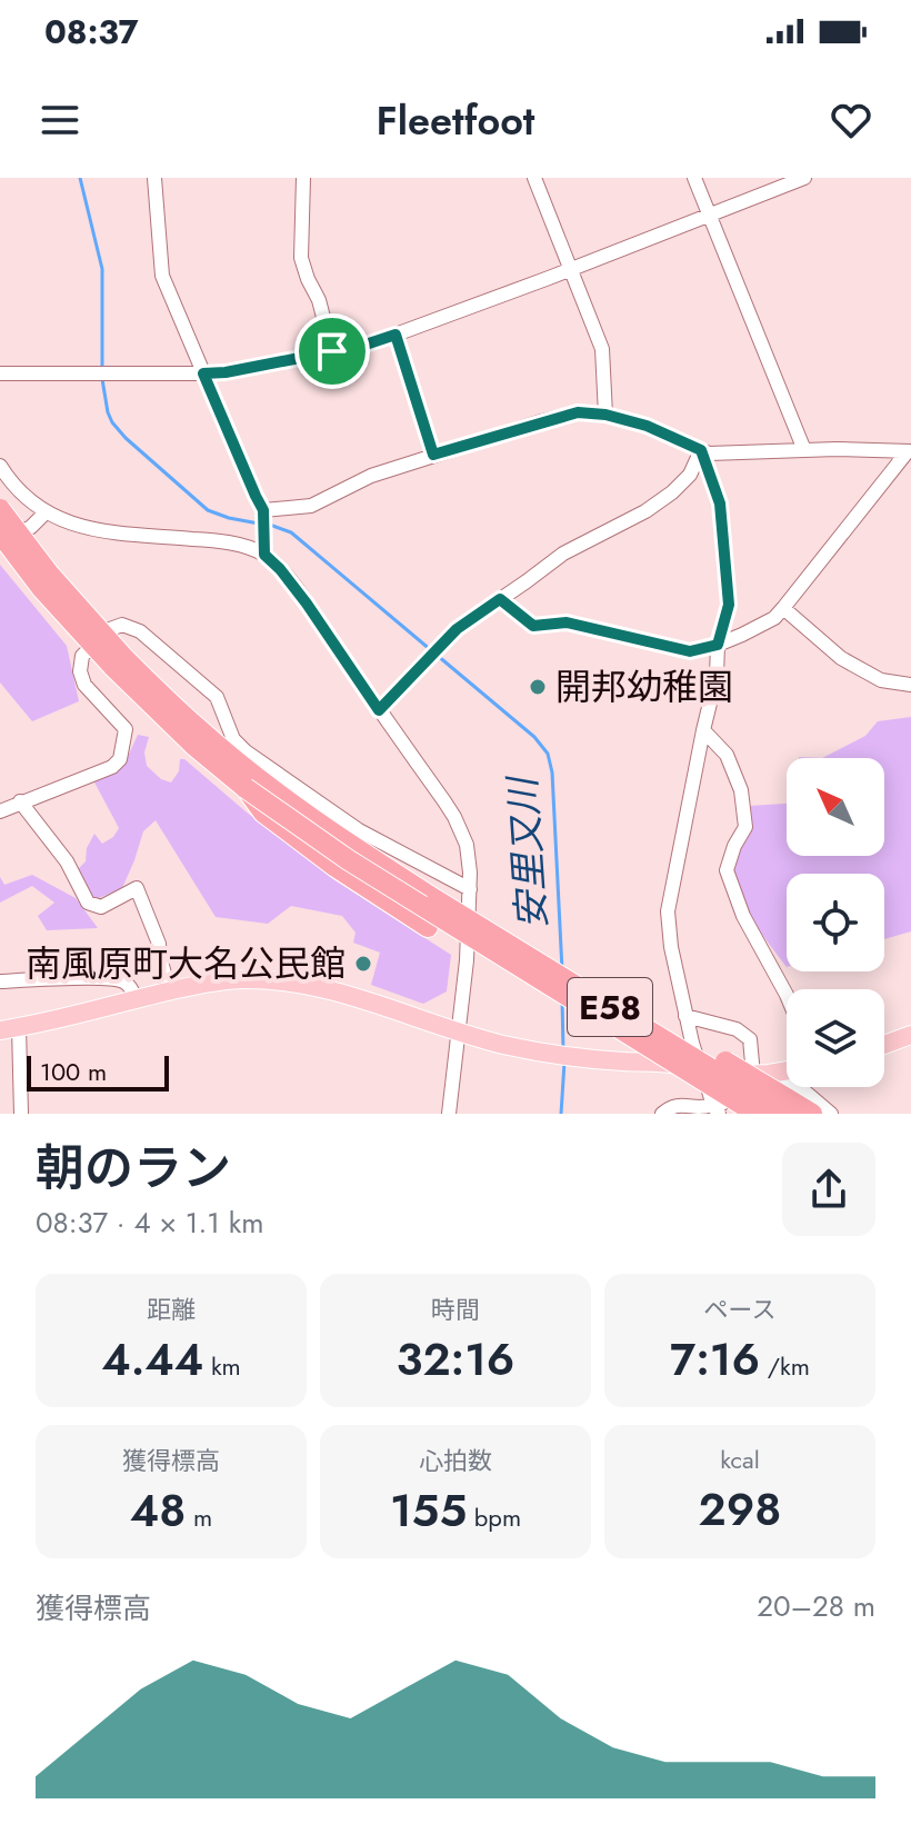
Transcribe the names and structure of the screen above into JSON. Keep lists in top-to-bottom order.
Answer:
{
  "streets": {
    "highway": ["E58"]
  },
  "water": ["安里又川"],
  "places": ["開邦幼稚園", "南風原町大名公民館"],
  "scale_bar": "100 m",
  "north": "top left",
  "page": {
    "status": "08:37",
    "header": "Fleetfoot",
    "scale": "100 m",
    "heading": ["朝のラン", "08:37 · 4 × 1.1 km"],
    "stats": [
      ["距離", "4.44 km"],
      ["時間", "32:16"],
      ["ペース", "7:16 /km"],
      ["獲得標高", "48 m"],
      ["心拍数", "155 bpm"],
      ["kcal", "298"]
    ],
    "chart": ["獲得標高", "20–28 m"]
  }
}
